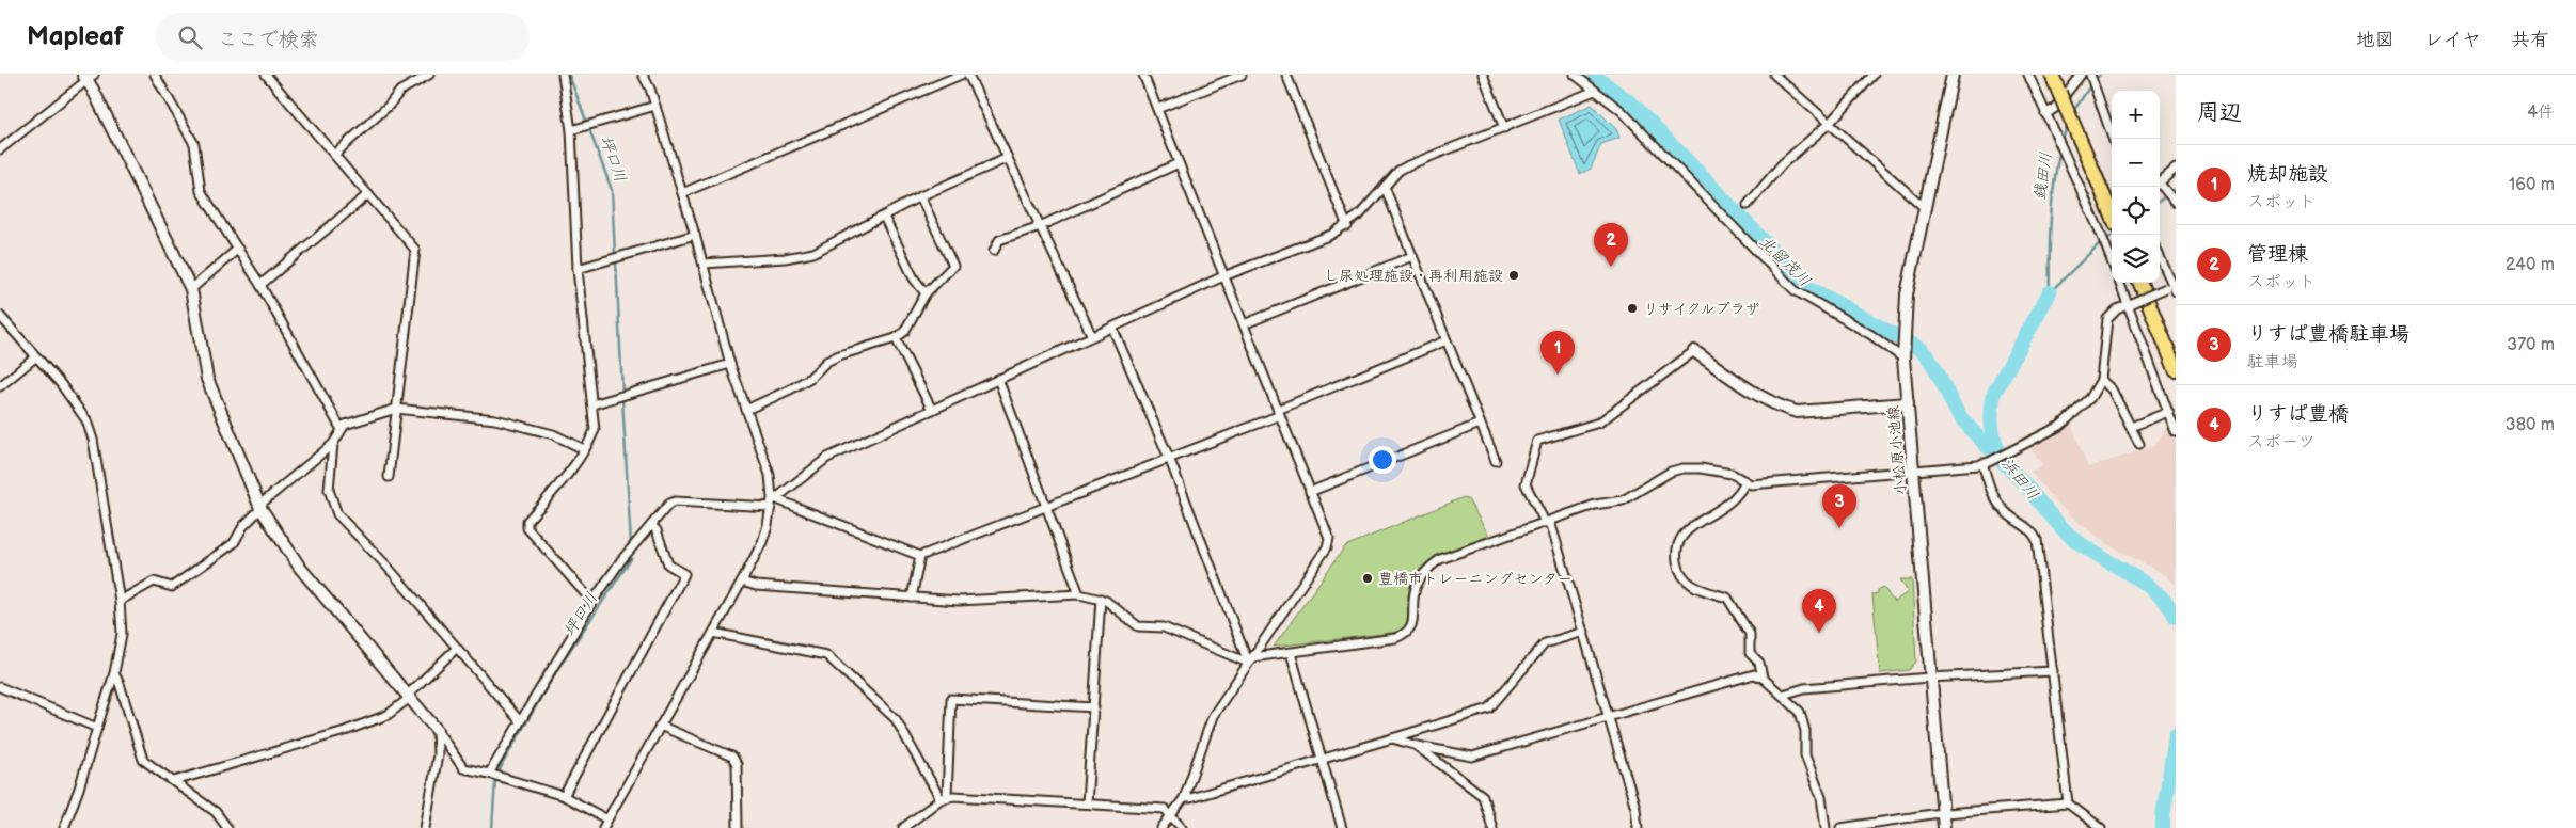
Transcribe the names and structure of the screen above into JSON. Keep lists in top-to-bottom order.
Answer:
{
  "streets": {
    "street": ["小松原小池線"]
  },
  "water": [
    "坪口川",
    "銭田川",
    "北留茂川",
    "浜田川"
  ],
  "places": ["し尿処理施設・再利用施設", "リサイクルプラザ", "豊橋市トレーニングセンター"],
  "page": {
    "header": "Mapleaf",
    "search": "ここで検索",
    "nav": ["地図", "レイヤ", "共有"],
    "heading": ["周辺", "4件"],
    "map_buttons": ["+", "−"],
    "list": [
      {
        "mark": "1",
        "name": "焼却施設",
        "note": "スポット",
        "value": "160 m"
      },
      {
        "mark": "2",
        "name": "管理棟",
        "note": "スポット",
        "value": "240 m"
      },
      {
        "mark": "3",
        "name": "りすぱ豊橋駐車場",
        "note": "駐車場",
        "value": "370 m"
      },
      {
        "mark": "4",
        "name": "りすぱ豊橋",
        "note": "スポーツ",
        "value": "380 m"
      }
    ],
    "pins": [
      "2",
      "1",
      "3",
      "4"
    ]
  }
}
